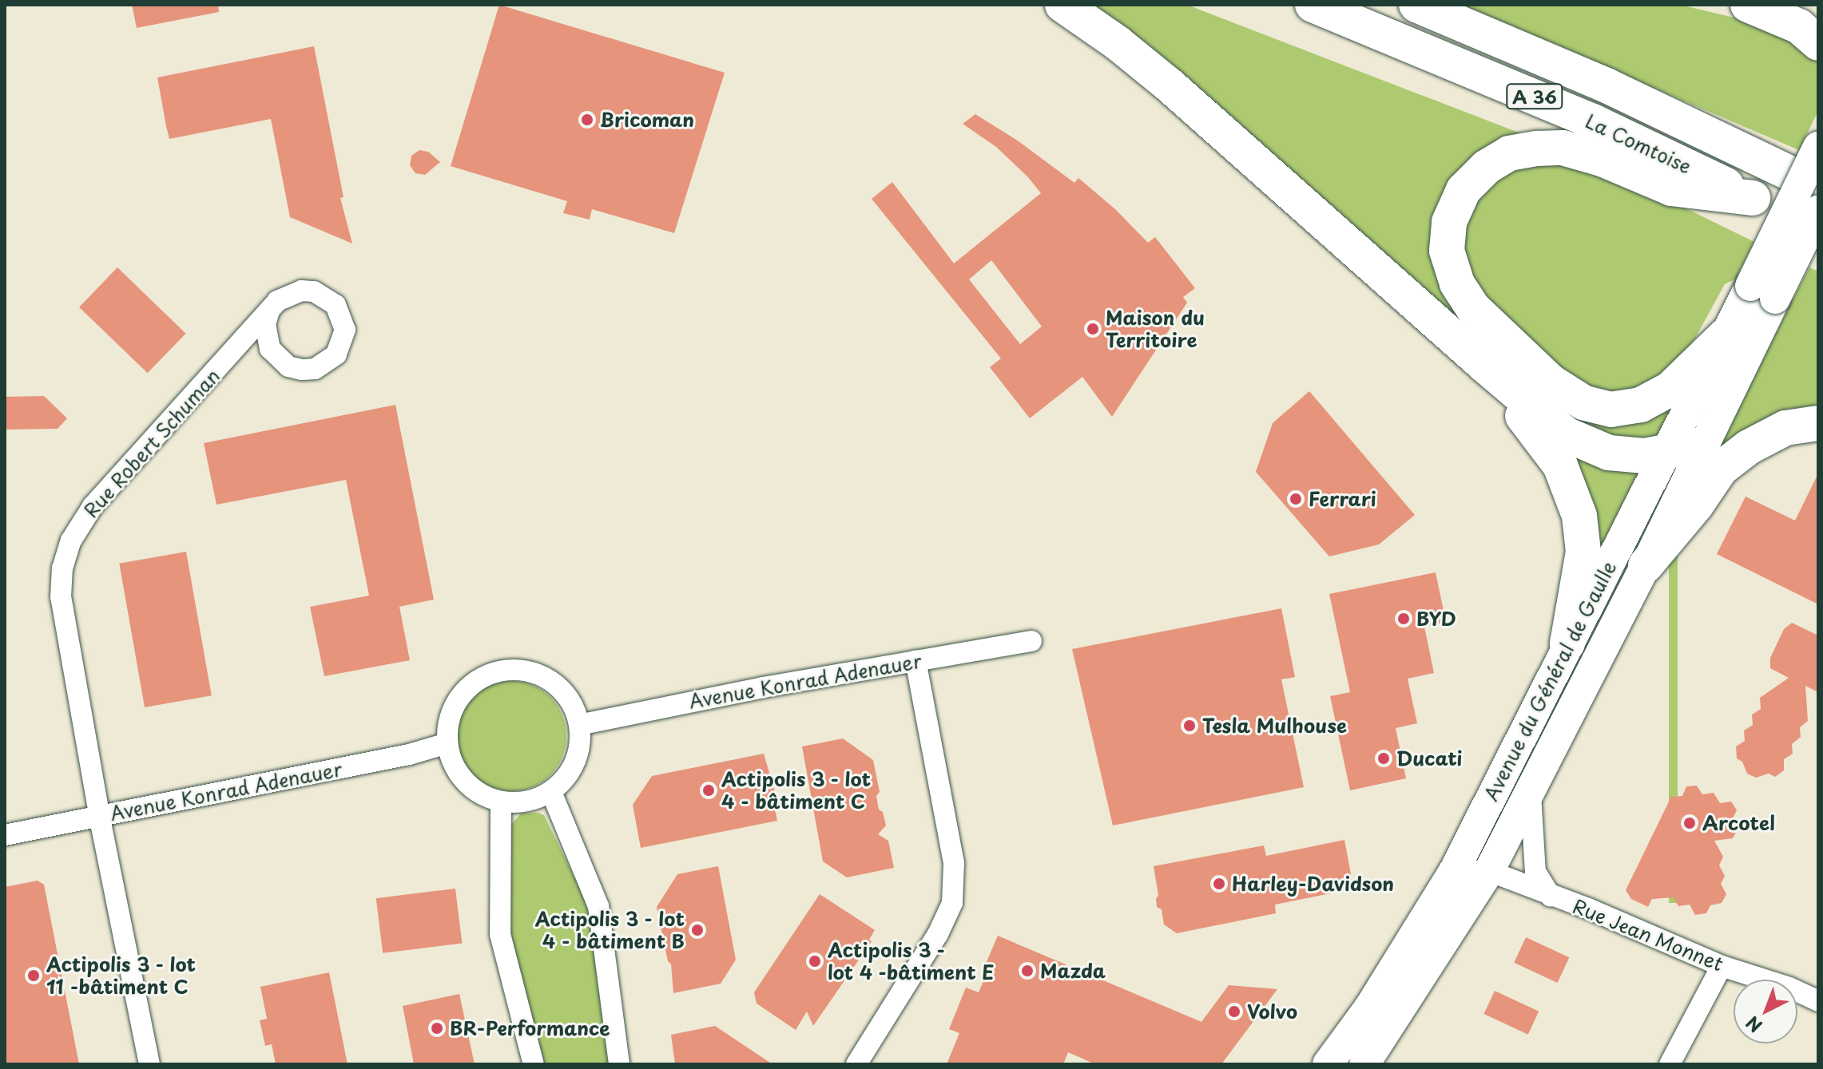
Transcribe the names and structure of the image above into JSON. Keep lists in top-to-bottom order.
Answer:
{
  "streets": {
    "highway": ["A 36", "La Comtoise"],
    "main road": ["Avenue du Général de Gaulle"],
    "street": ["Rue Robert Schuman", "Avenue Konrad Adenauer", "Rue Jean Monnet"]
  },
  "crossings": [
    ["Rue Robert Schuman", "Avenue Konrad Adenauer"],
    ["Avenue du Général de Gaulle", "Rue Jean Monnet"]
  ],
  "places": [
    "Bricoman",
    "Maison du Territoire",
    "Ferrari",
    "BYD",
    "Tesla Mulhouse",
    "Ducati",
    "Actipolis 3 - lot 4 - bâtiment C",
    "Arcotel",
    "Harley-Davidson",
    "Actipolis 3 - lot 4 - bâtiment B",
    "Actipolis 3 - lot 4 -bâtiment E",
    "Mazda",
    "Actipolis 3 - lot 11 -bâtiment C",
    "Volvo",
    "BR-Performance"
  ],
  "north": "bottom left"
}
